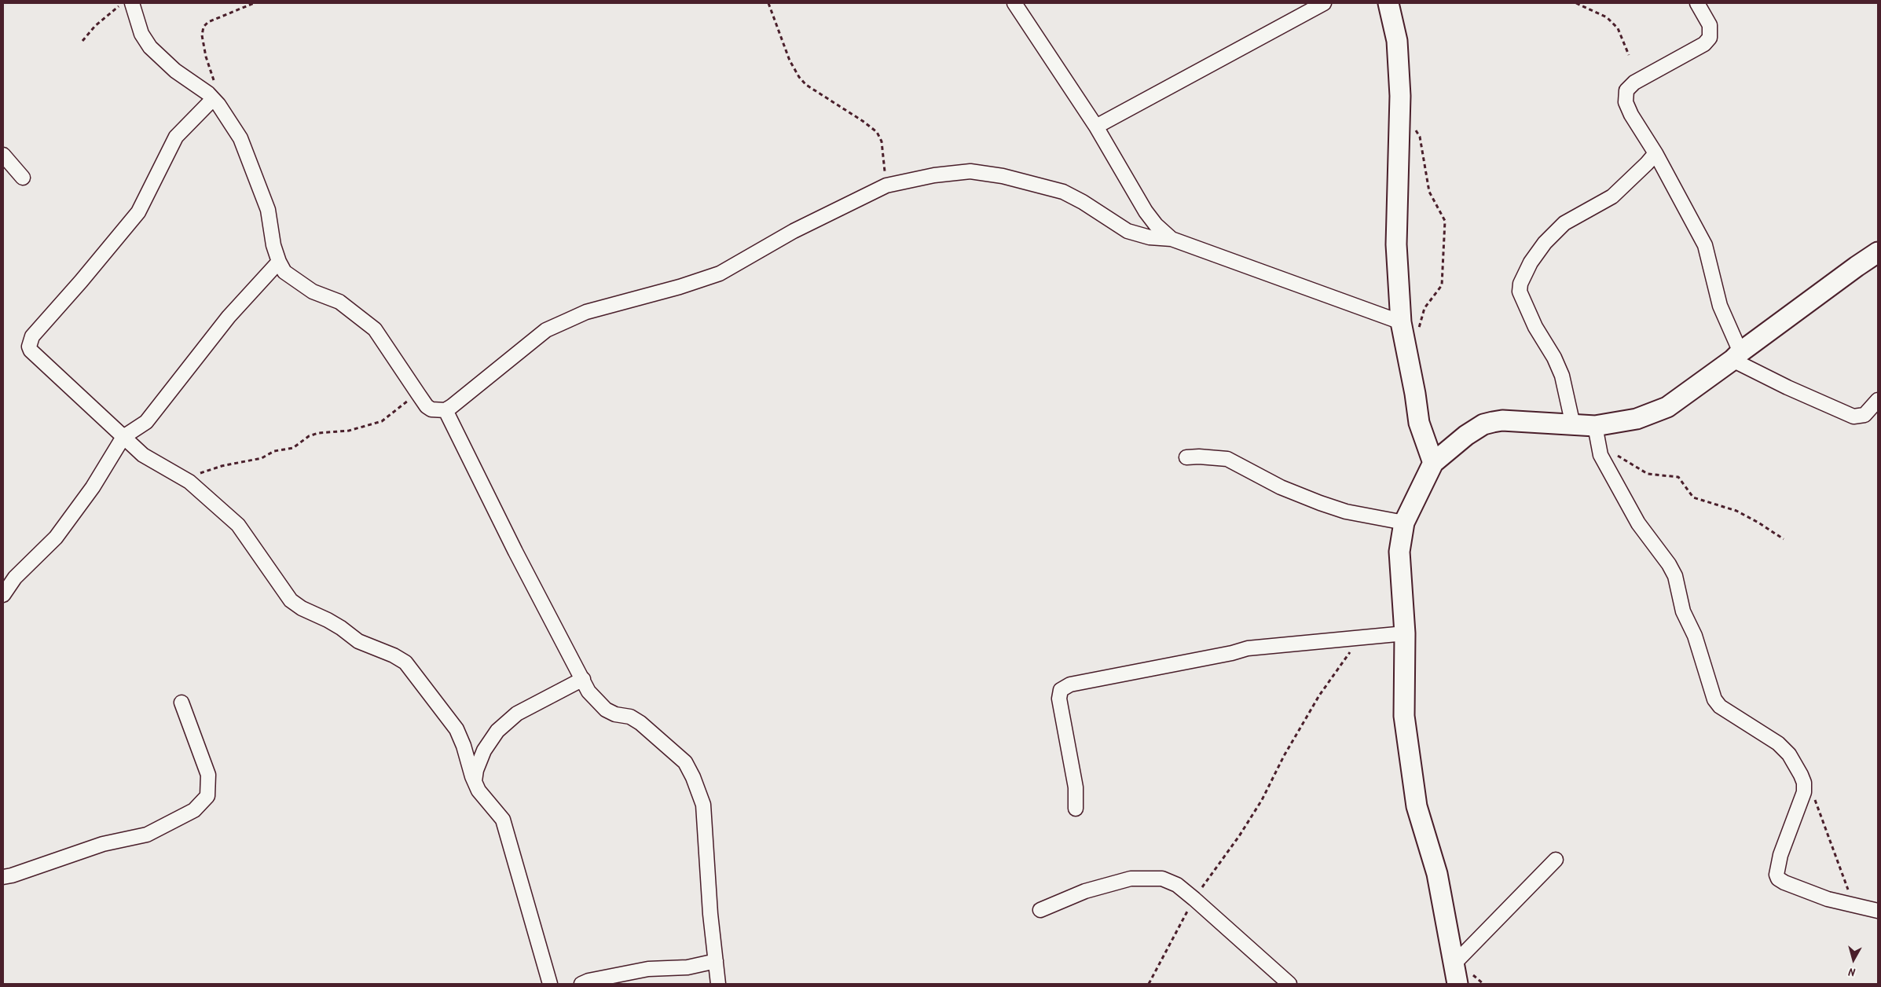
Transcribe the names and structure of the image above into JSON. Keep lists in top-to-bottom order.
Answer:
{
  "north": "bottom"
}
